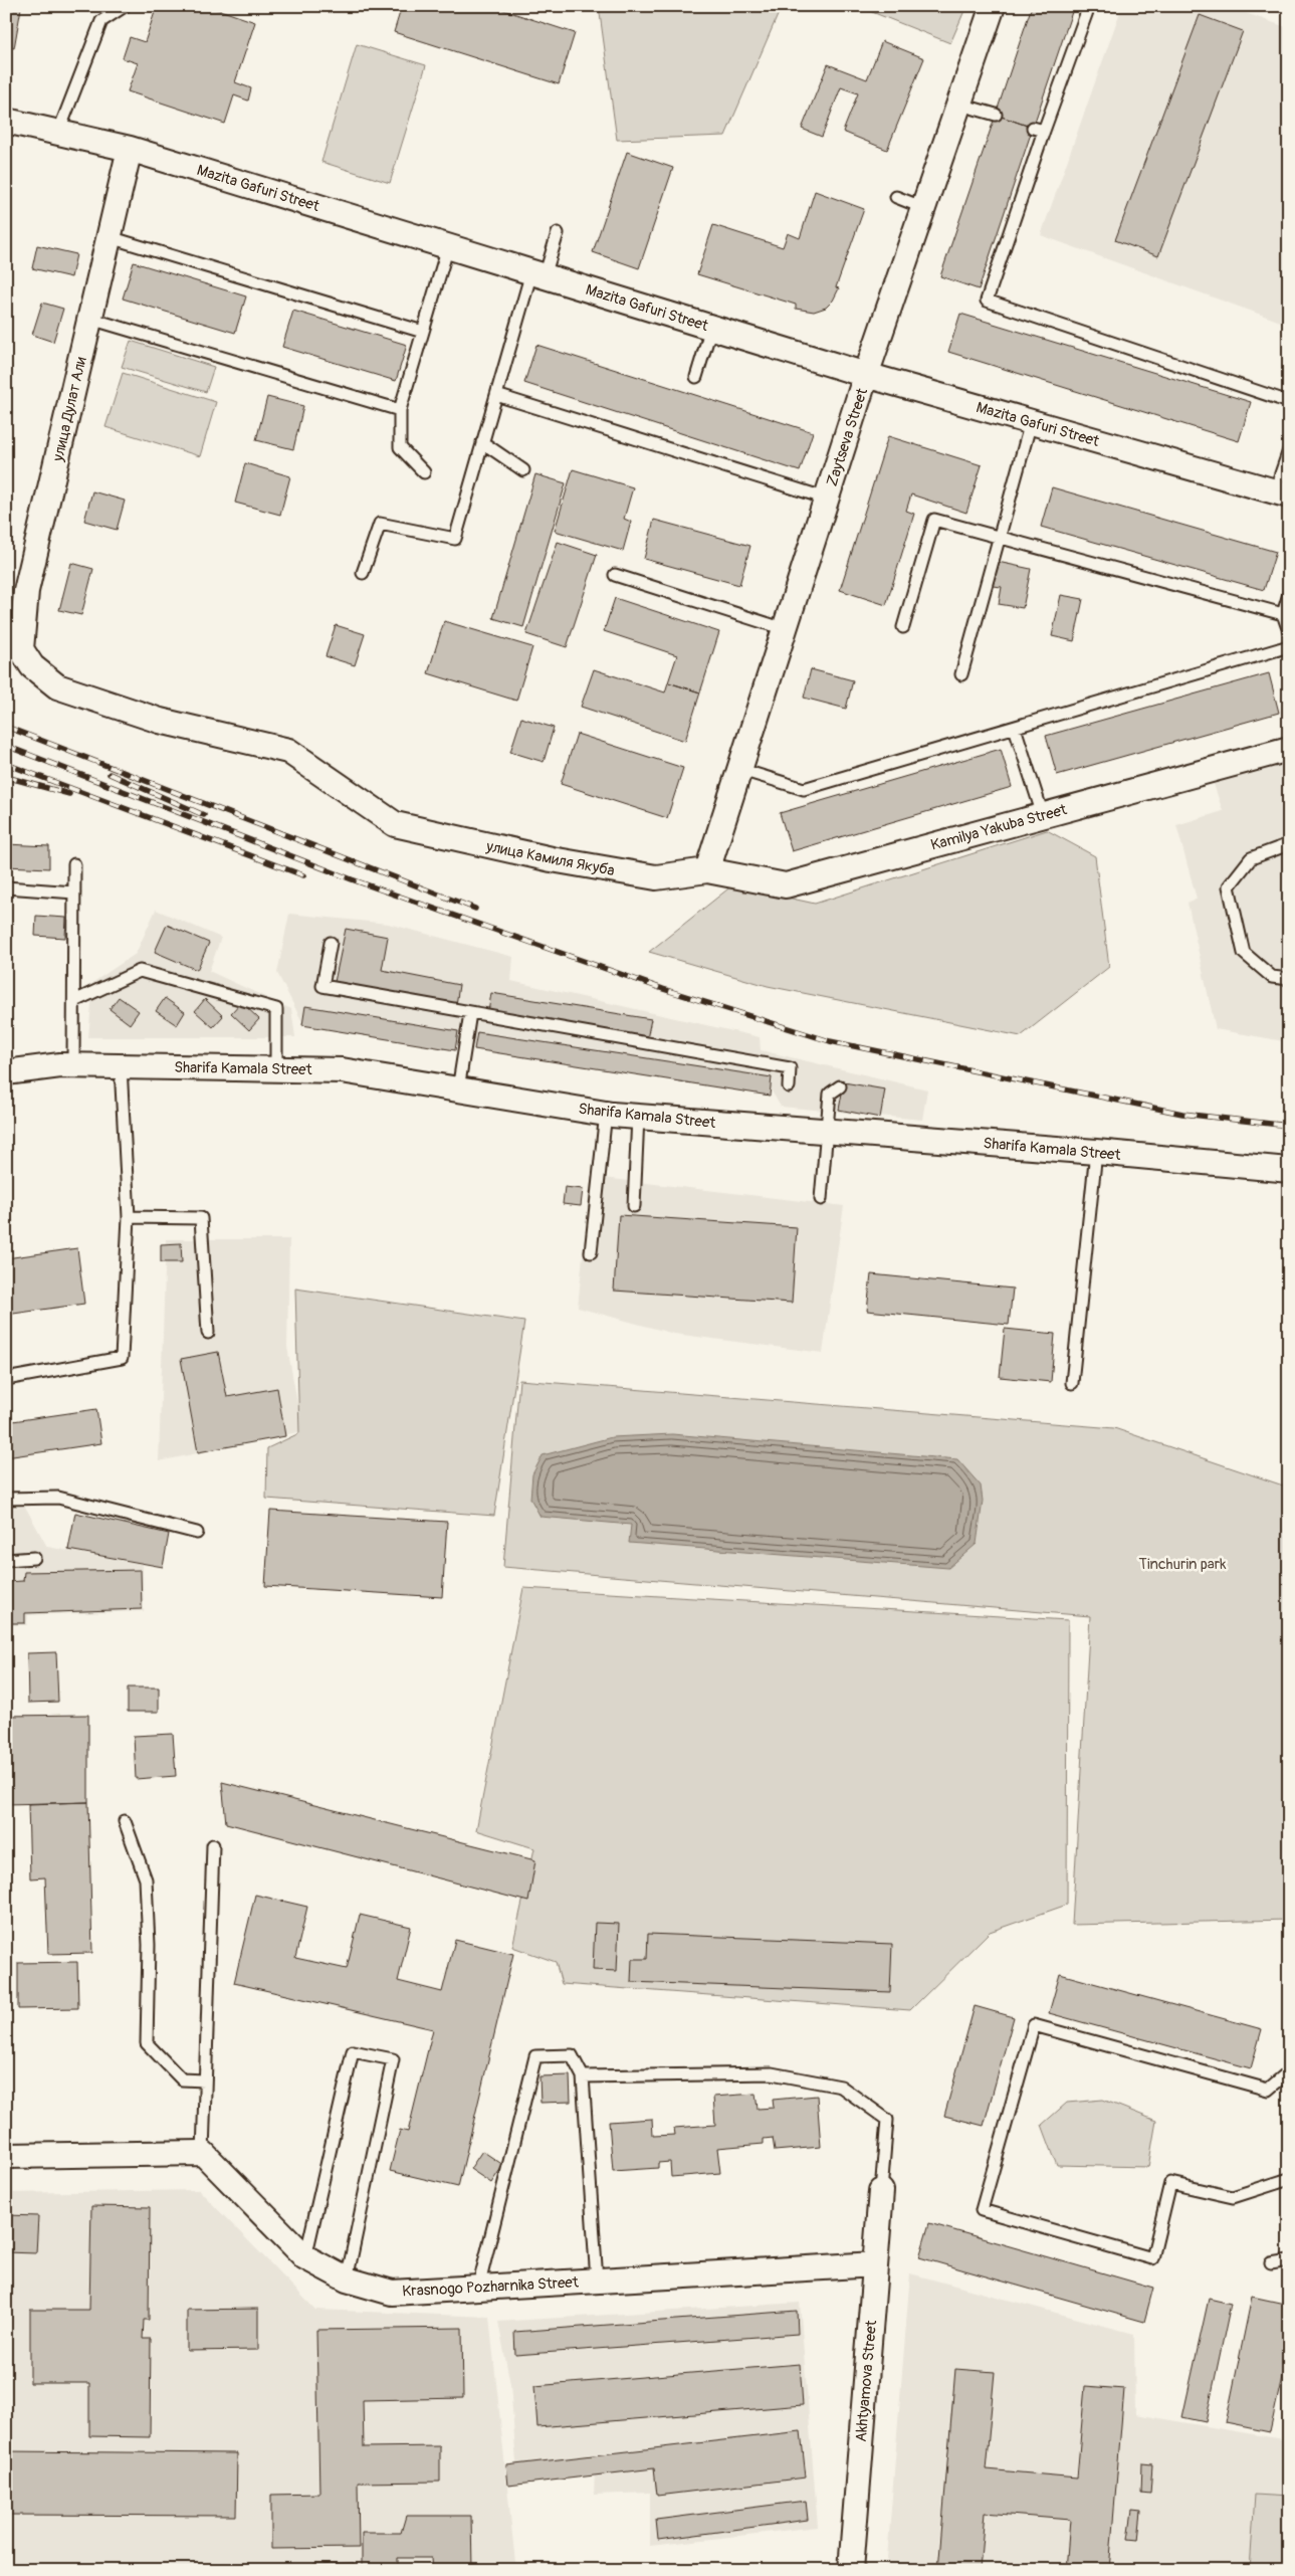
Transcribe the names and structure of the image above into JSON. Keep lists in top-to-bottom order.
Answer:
{
  "streets": {
    "street": [
      "Mazita Gafuri Street",
      "улица Дулат Али",
      "Zaytseva Street",
      "Kamilya Yakuba Street",
      "улица Камиля Якуба",
      "Sharifa Kamala Street",
      "Krasnogo Pozharnika Street",
      "Akhtyamova Street"
    ]
  },
  "crossings": [
    ["Mazita Gafuri Street", "улица Дулат Али"],
    ["Mazita Gafuri Street", "Zaytseva Street"],
    ["улица Дулат Али", "улица Камиля Якуба"],
    ["Zaytseva Street", "Kamilya Yakuba Street"],
    ["Zaytseva Street", "улица Камиля Якуба"],
    ["Kamilya Yakuba Street", "улица Камиля Якуба"],
    ["Krasnogo Pozharnika Street", "Akhtyamova Street"]
  ],
  "parks": ["Tinchurin park"]
}
